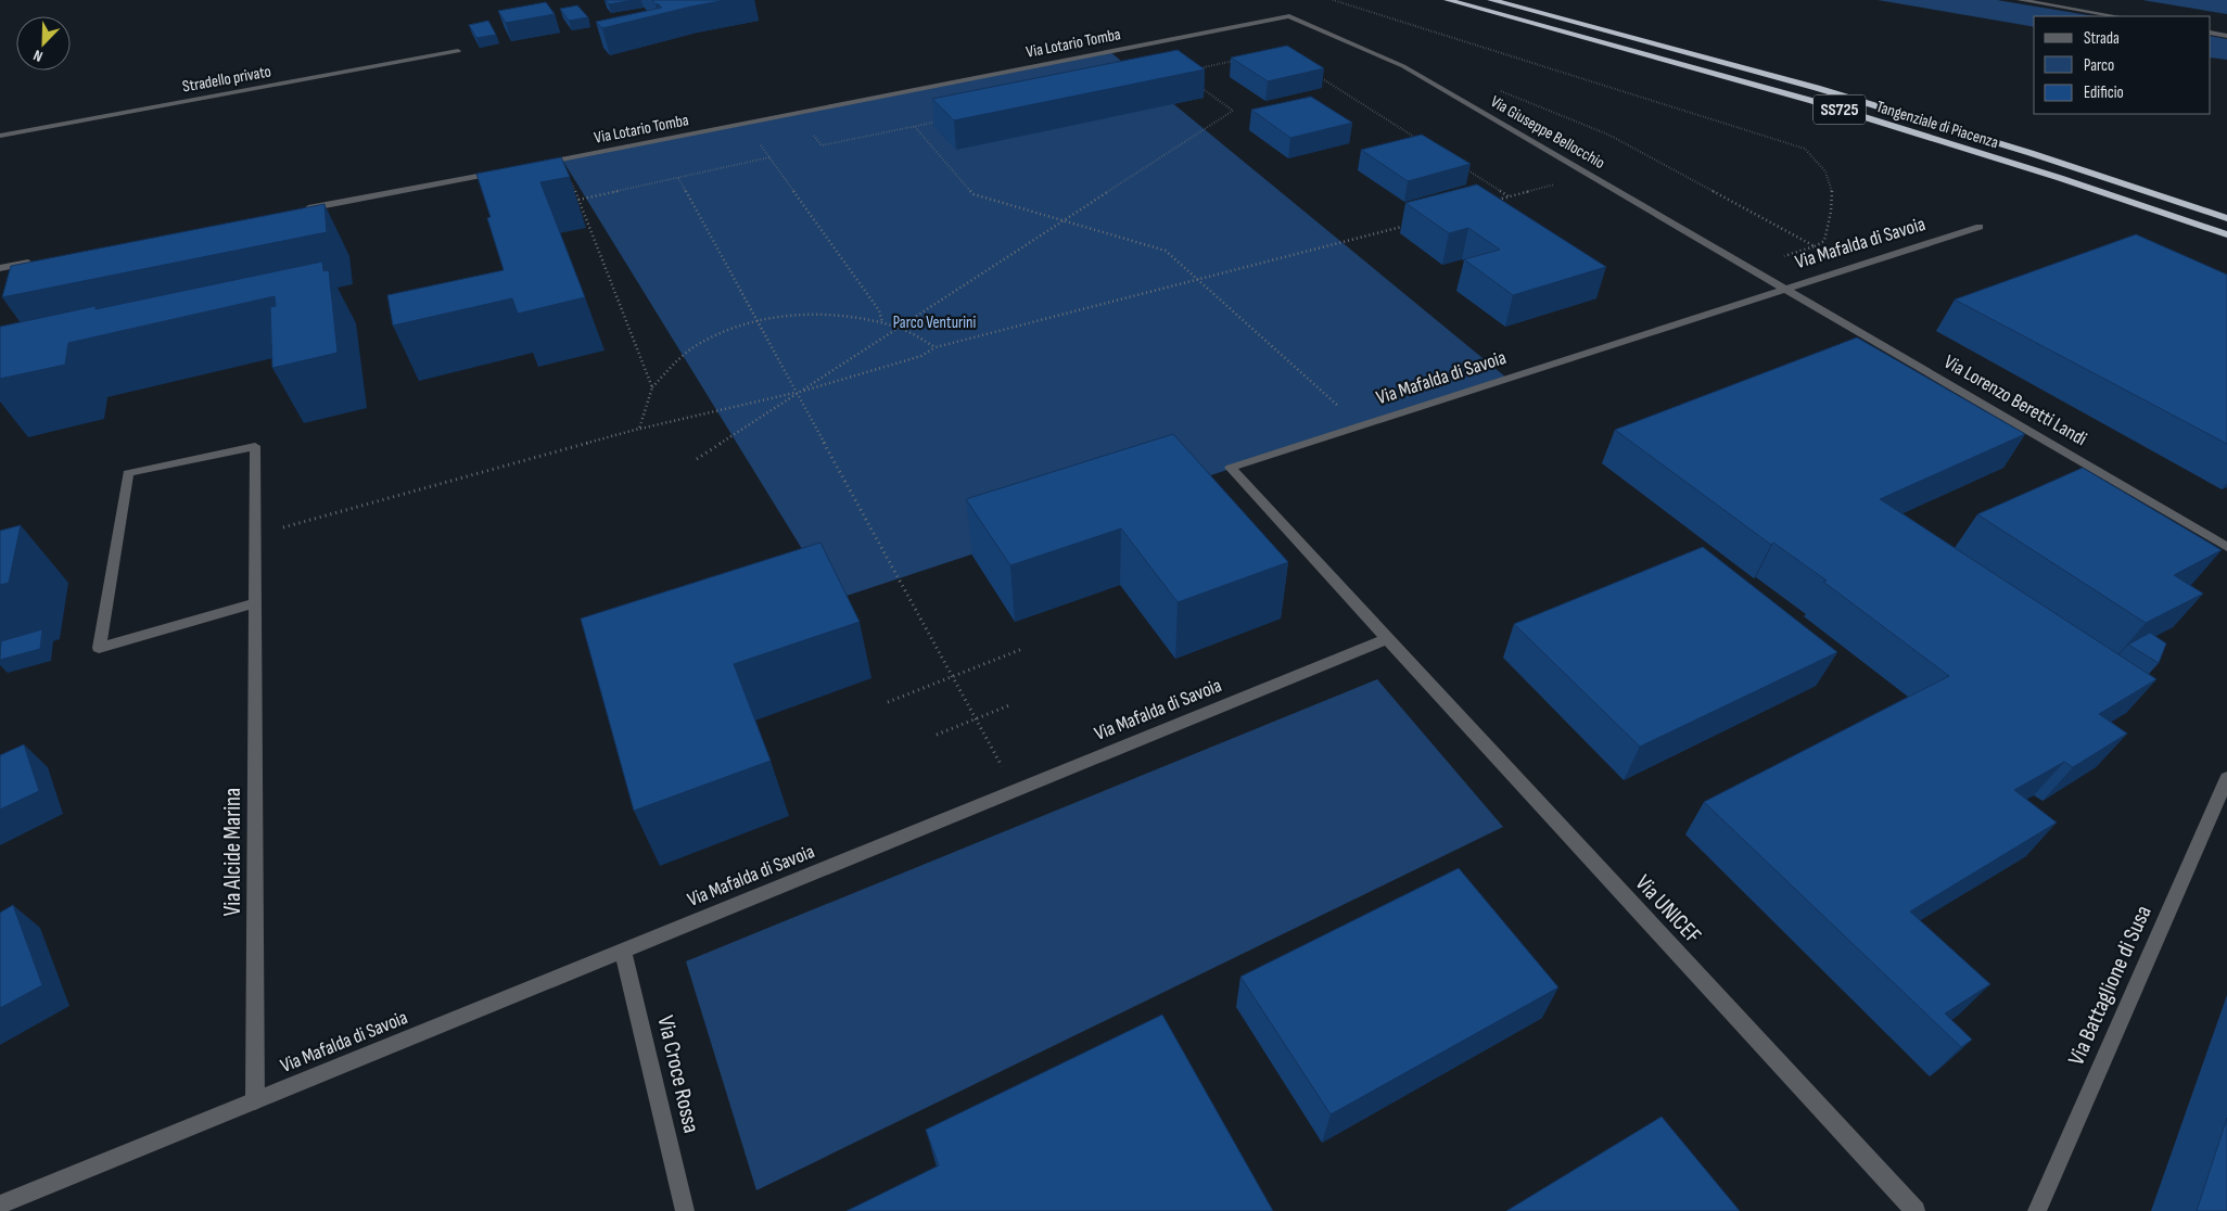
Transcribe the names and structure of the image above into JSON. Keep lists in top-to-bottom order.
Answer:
{
  "streets": {
    "highway": ["SS725", "Tangenziale di Piacenza"],
    "street": [
      "Via Lotario Tomba",
      "Stradello privato",
      "Via Giuseppe Bellocchio",
      "Via Mafalda di Savoia",
      "Via Lorenzo Beretti Landi",
      "Via Alcide Marina",
      "Via UNICEF",
      "Via Battaglione di Susa",
      "Via Croce Rossa"
    ]
  },
  "crossings": [
    ["Via Lotario Tomba", "Via Giuseppe Bellocchio"],
    ["Via Giuseppe Bellocchio", "Via Mafalda di Savoia"],
    ["Via Giuseppe Bellocchio", "Via Lorenzo Beretti Landi"],
    ["Via Mafalda di Savoia", "Via Lorenzo Beretti Landi"],
    ["Via Mafalda di Savoia", "Via Alcide Marina"],
    ["Via Mafalda di Savoia", "Via UNICEF"],
    ["Via Mafalda di Savoia", "Via Croce Rossa"]
  ],
  "parks": ["Parco Venturini"],
  "legend": ["Strada", "Parco", "Edificio"],
  "north": "bottom left"
}
